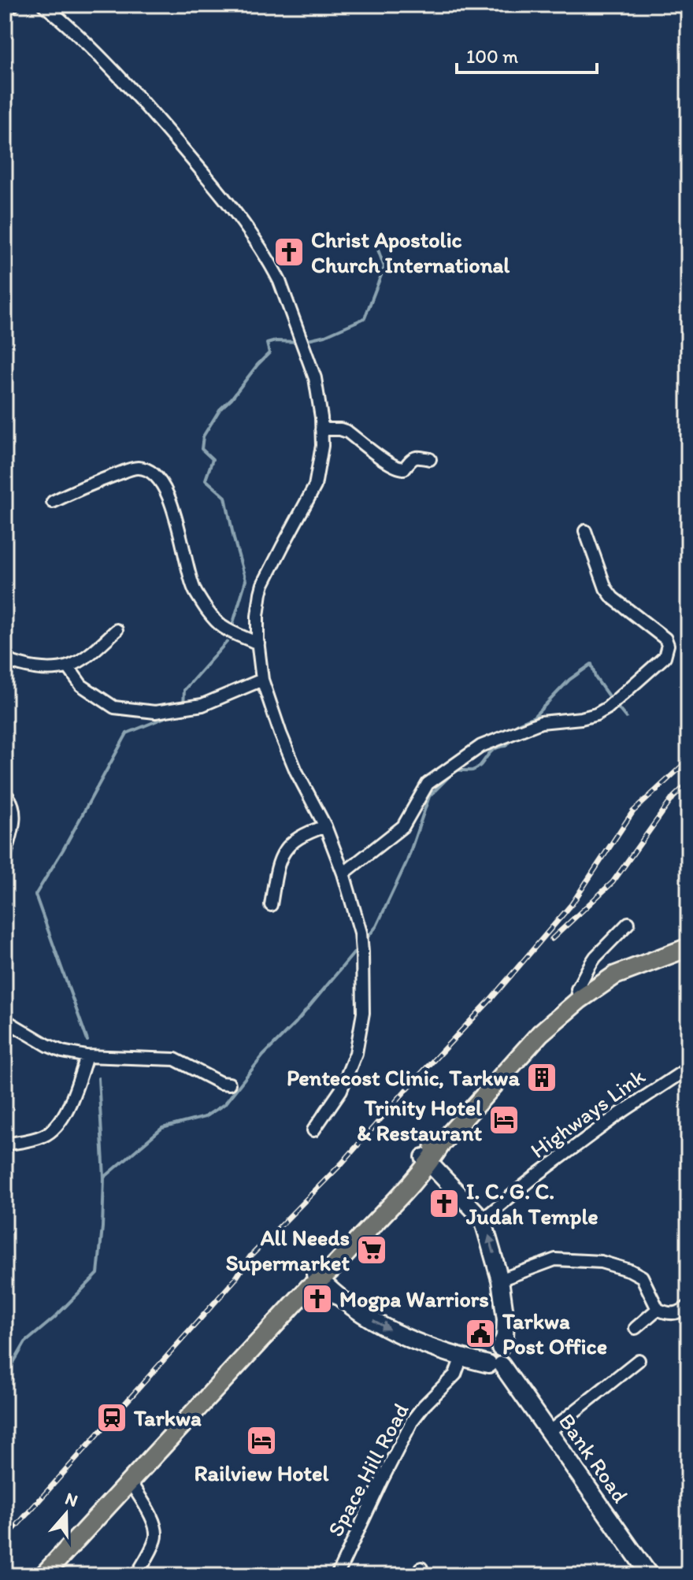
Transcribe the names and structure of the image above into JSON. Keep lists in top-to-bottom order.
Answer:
{
  "streets": {
    "street": ["Highways Link", "Bank Road", "Space Hill Road"]
  },
  "places": {
    "church": ["Christ Apostolic Church International", "I. C. G. C. Judah Temple", "Mogpa Warriors"],
    "building": ["Pentecost Clinic, Tarkwa"],
    "hotel": ["Trinity Hotel & Restaurant", "Railview Hotel"],
    "supermarket": ["All Needs Supermarket"],
    "public building": ["Tarkwa Post Office"],
    "station": ["Tarkwa"]
  },
  "scale_bar": "100 m",
  "north": "top"
}
